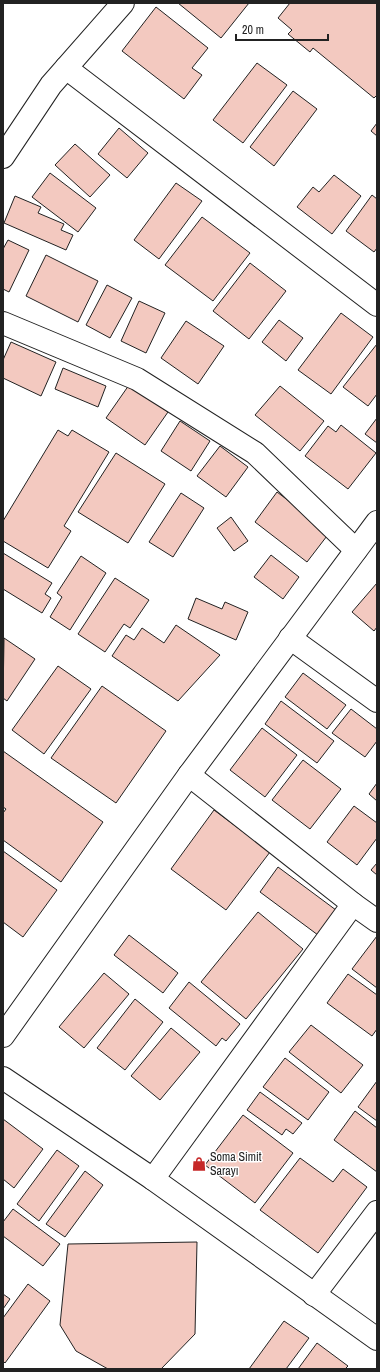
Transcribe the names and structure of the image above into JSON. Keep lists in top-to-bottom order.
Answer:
{
  "places": {
    "shop": ["Soma Simit Sarayı"]
  },
  "scale_bar": "20 m"
}
